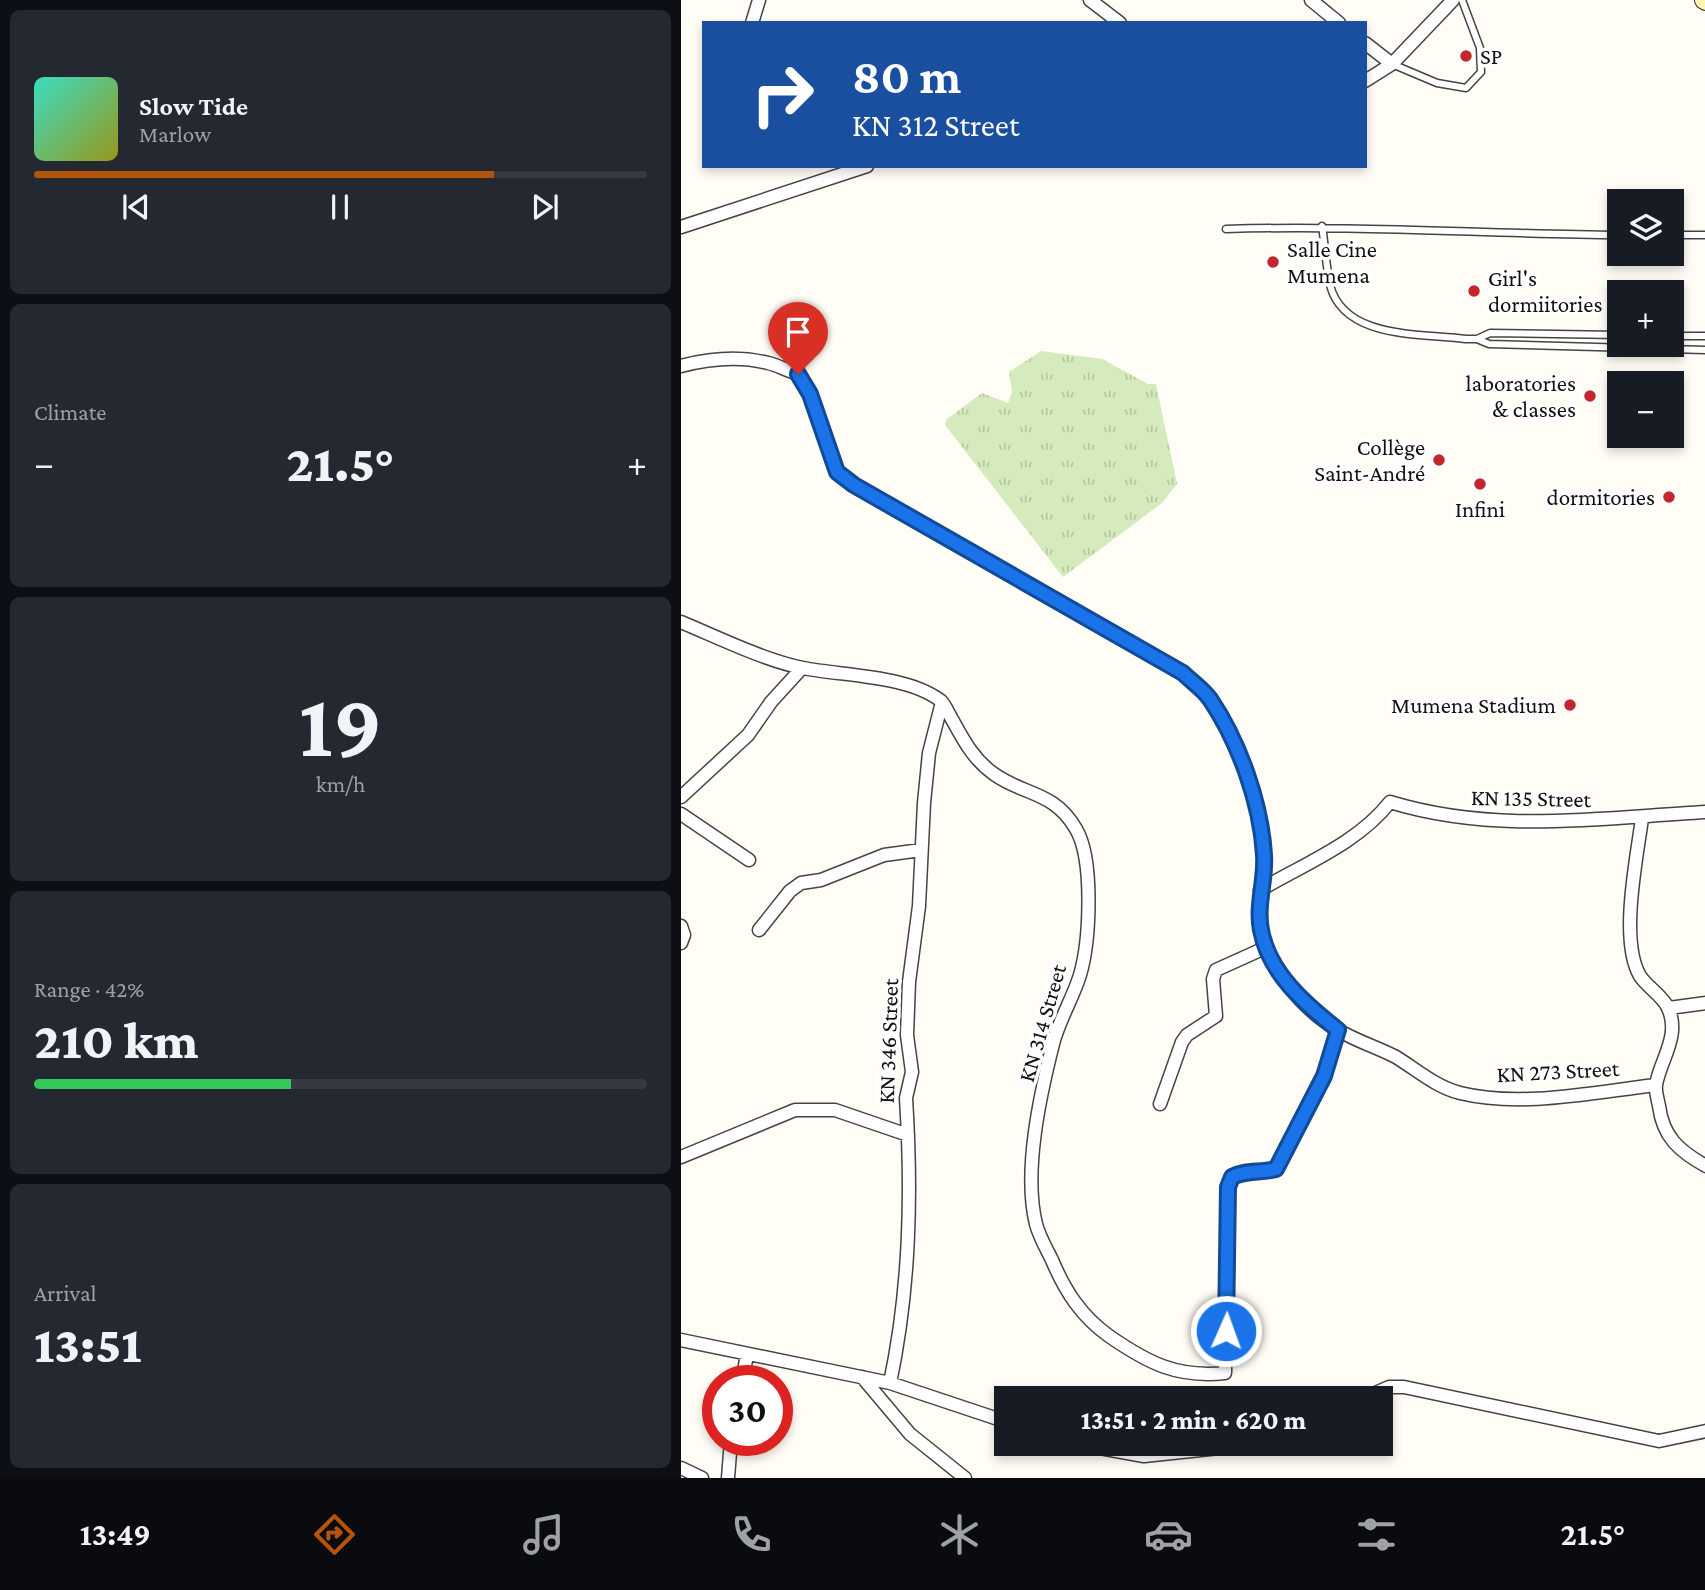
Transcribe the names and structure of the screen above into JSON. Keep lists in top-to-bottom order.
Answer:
{
  "streets": {
    "street": [
      "KN 135 Street",
      "KN 314 Street",
      "KN 346 Street",
      "KN 273 Street"
    ]
  },
  "crossings": [
    ["KN 135 Street", "KN 273 Street"],
    ["KN 314 Street", "KN 346 Street"],
    ["KN 314 Street", "KN 273 Street"]
  ],
  "places": [
    "SP",
    "Salle Cine Mumena",
    "Girl's dormiitories",
    "laboratories & classes",
    "Collège Saint-André",
    "Infini",
    "dormitories",
    "Mumena Stadium"
  ],
  "page": {
    "turn": ["80 m", "KN 312 Street"],
    "song": ["Slow Tide", "Marlow"],
    "map_buttons": ["+", "−"],
    "tile": [
      "Climate",
      ["19", "km/h"],
      ["Range · 42%", "210 km"],
      ["Arrival", "13:51"]
    ],
    "heat": ["−", "21.5°", "+"],
    "limit": "30",
    "trip": "13:51 · 2 min · 620 m",
    "tabs": ["13:49", "21.5°"]
  }
}
